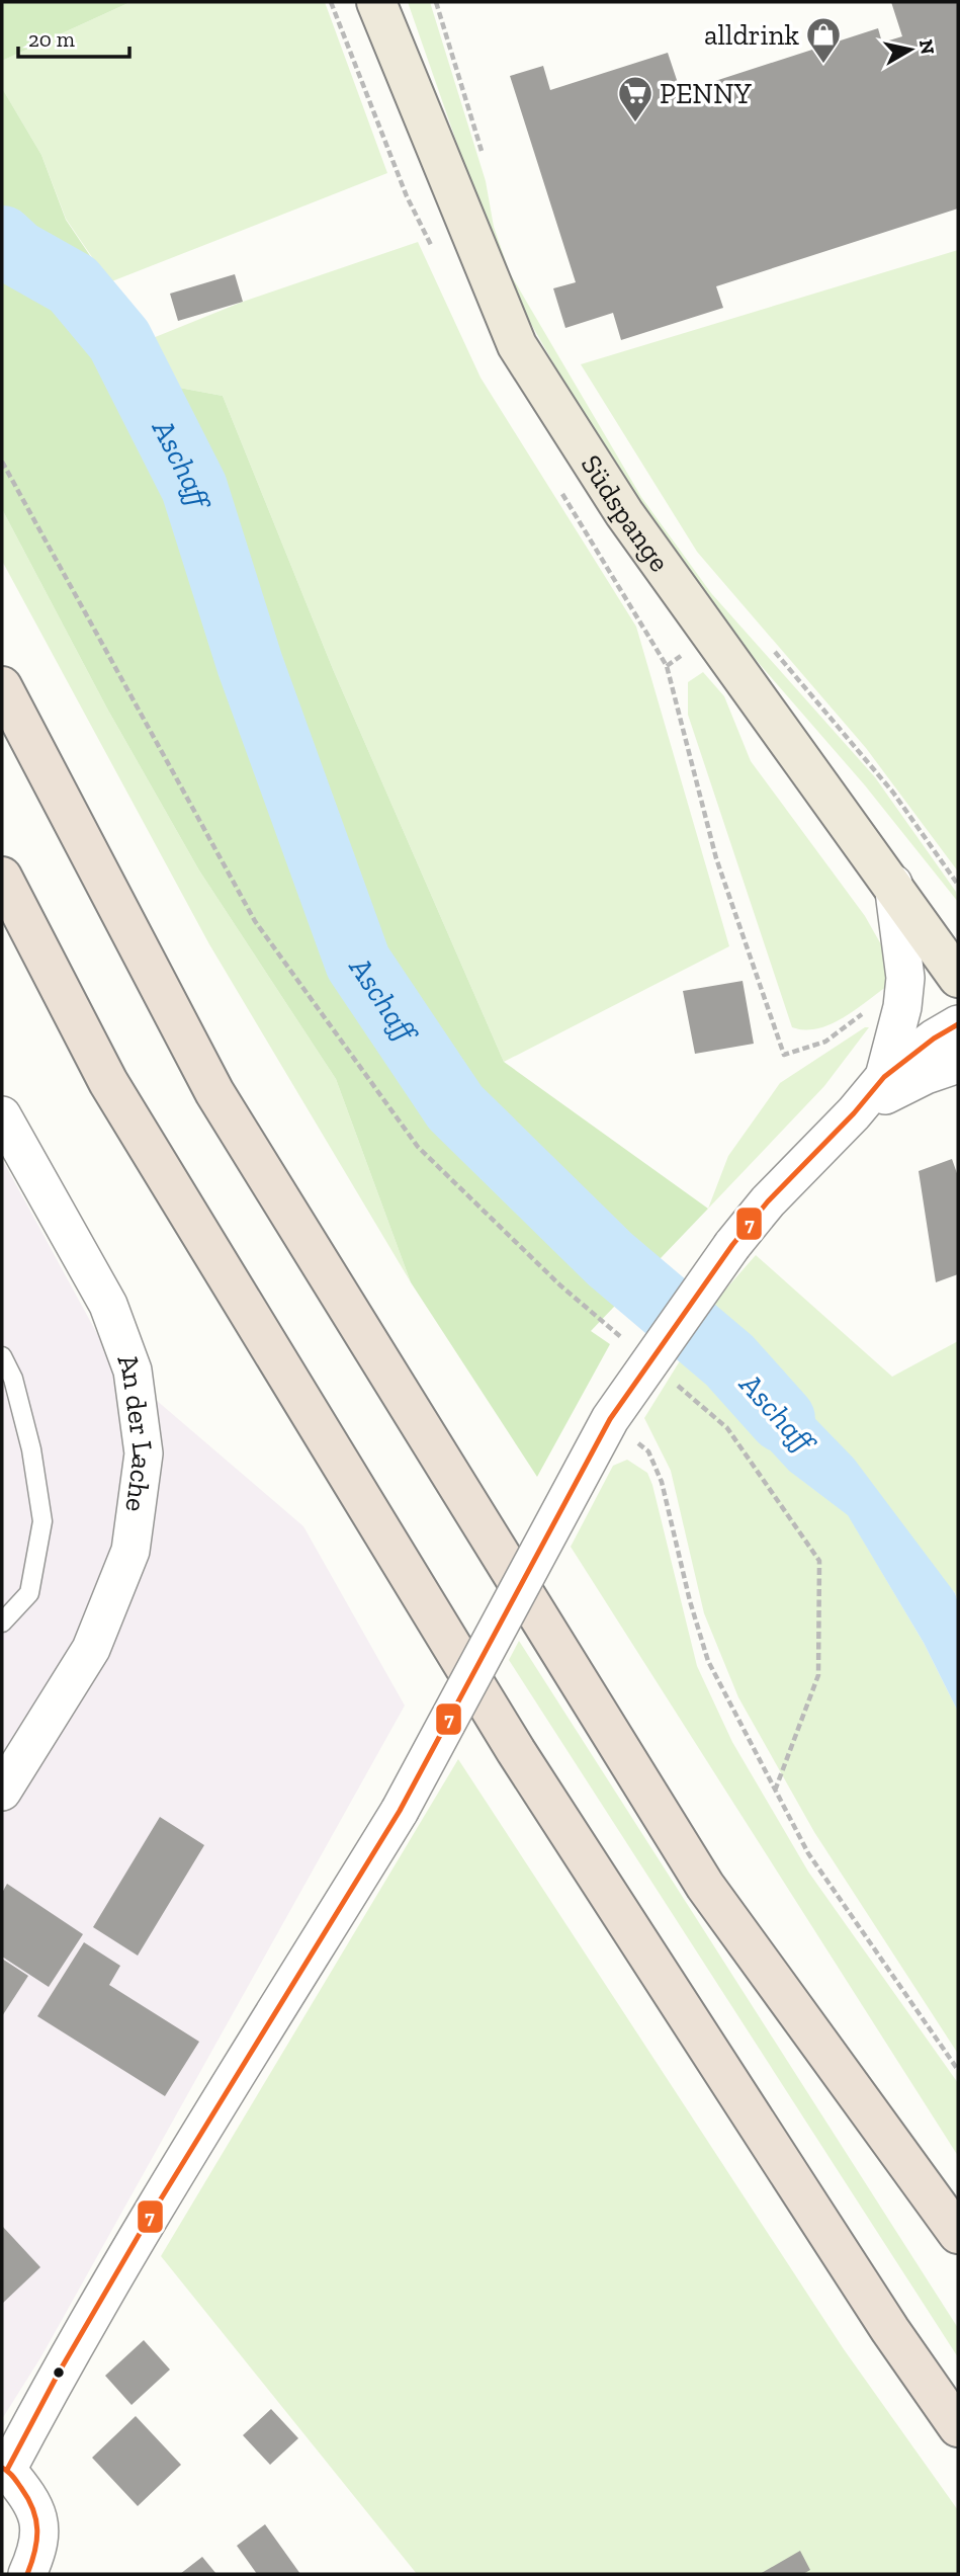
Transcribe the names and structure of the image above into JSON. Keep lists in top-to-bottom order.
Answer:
{
  "streets": {
    "main road": ["Südspange"],
    "street": ["An der Lache"]
  },
  "water": ["Aschaff"],
  "places": {
    "shop": ["alldrink"],
    "supermarket": ["PENNY"]
  },
  "lines": ["transit line 7"],
  "scale_bar": "20 m",
  "north": "right"
}
